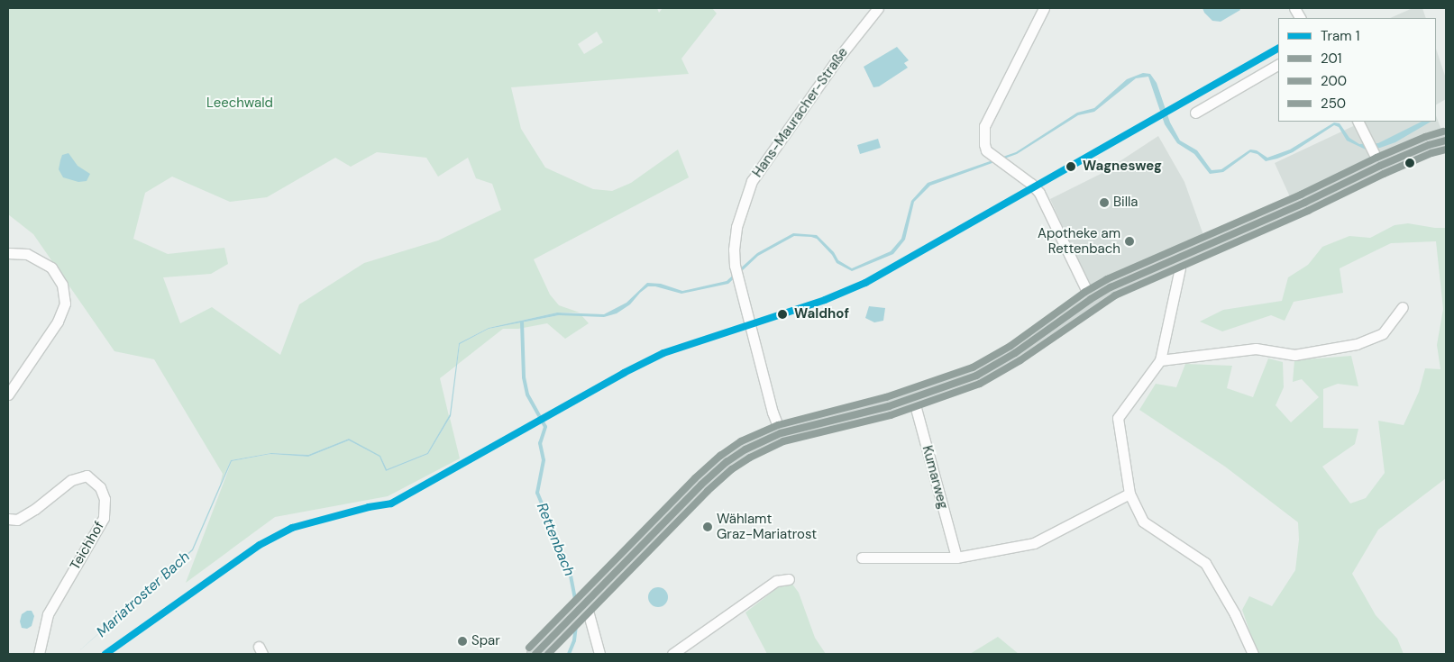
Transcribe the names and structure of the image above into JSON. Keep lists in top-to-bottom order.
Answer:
{
  "streets": {
    "street": ["Hans-Mauracher-Straße", "Kumarweg", "Teichhof"]
  },
  "water": ["Rettenbach", "Mariatroster Bach"],
  "parks": ["Leechwald"],
  "places": [
    "Wagnesweg",
    "Billa",
    "Apotheke am Rettenbach",
    "Waldhof",
    "Wählamt Graz-Mariatrost",
    "Spar"
  ],
  "lines": [
    "tram line 1",
    "transit line 250",
    "transit line 201",
    "transit line 200"
  ],
  "legend": [
    "Tram 1",
    "201",
    "200",
    "250"
  ]
}
